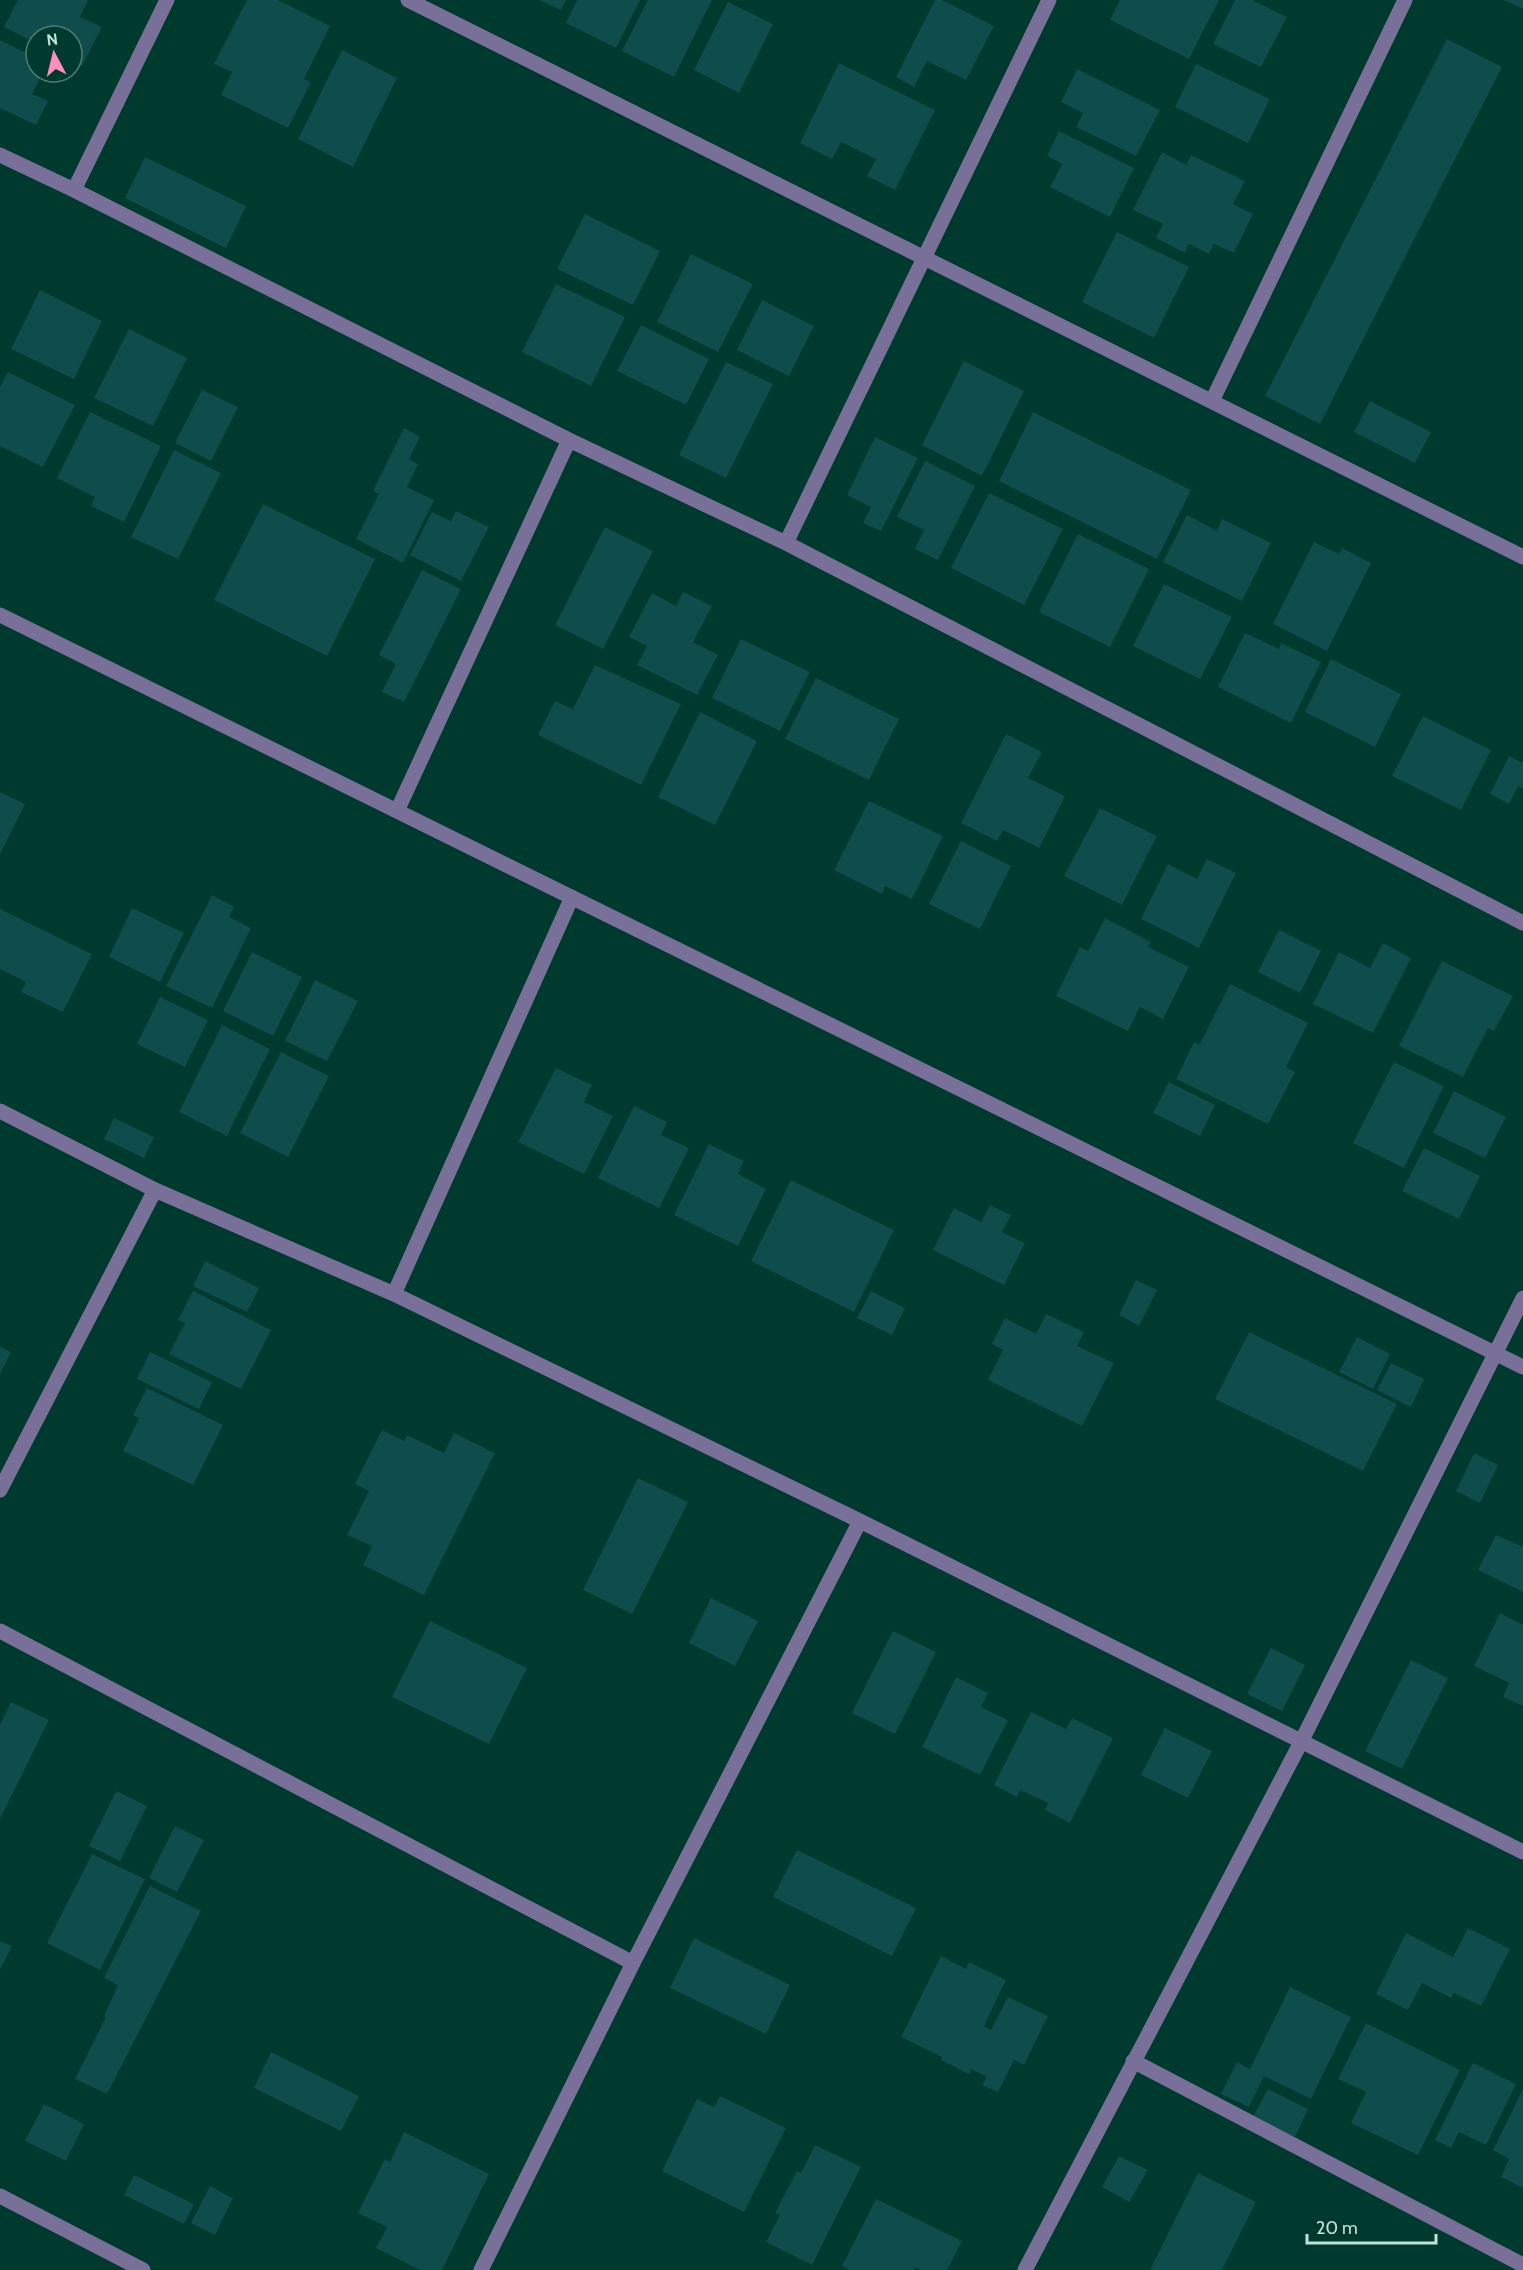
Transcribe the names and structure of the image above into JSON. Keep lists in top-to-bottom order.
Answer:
{
  "scale_bar": "20 m",
  "north": "top"
}
